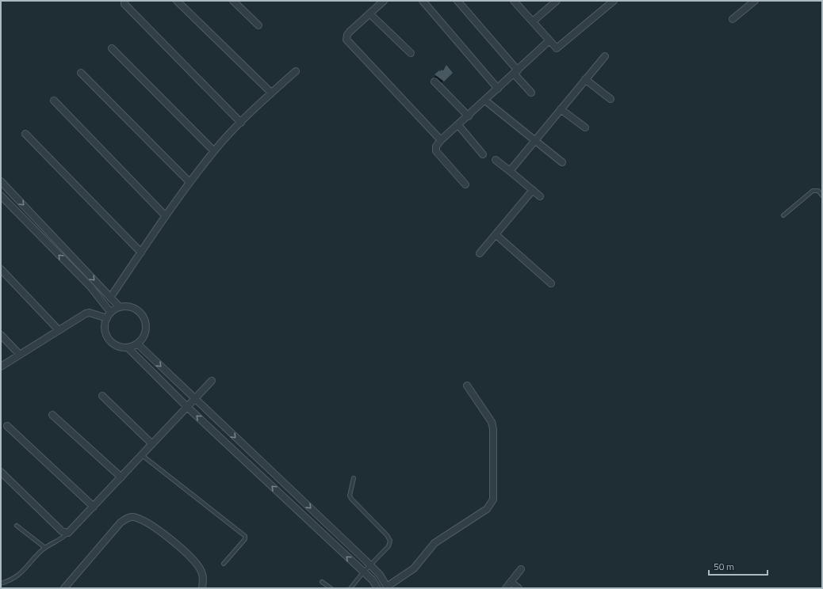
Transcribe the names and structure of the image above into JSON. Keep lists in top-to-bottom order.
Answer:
{
  "scale_bar": "50 m"
}
